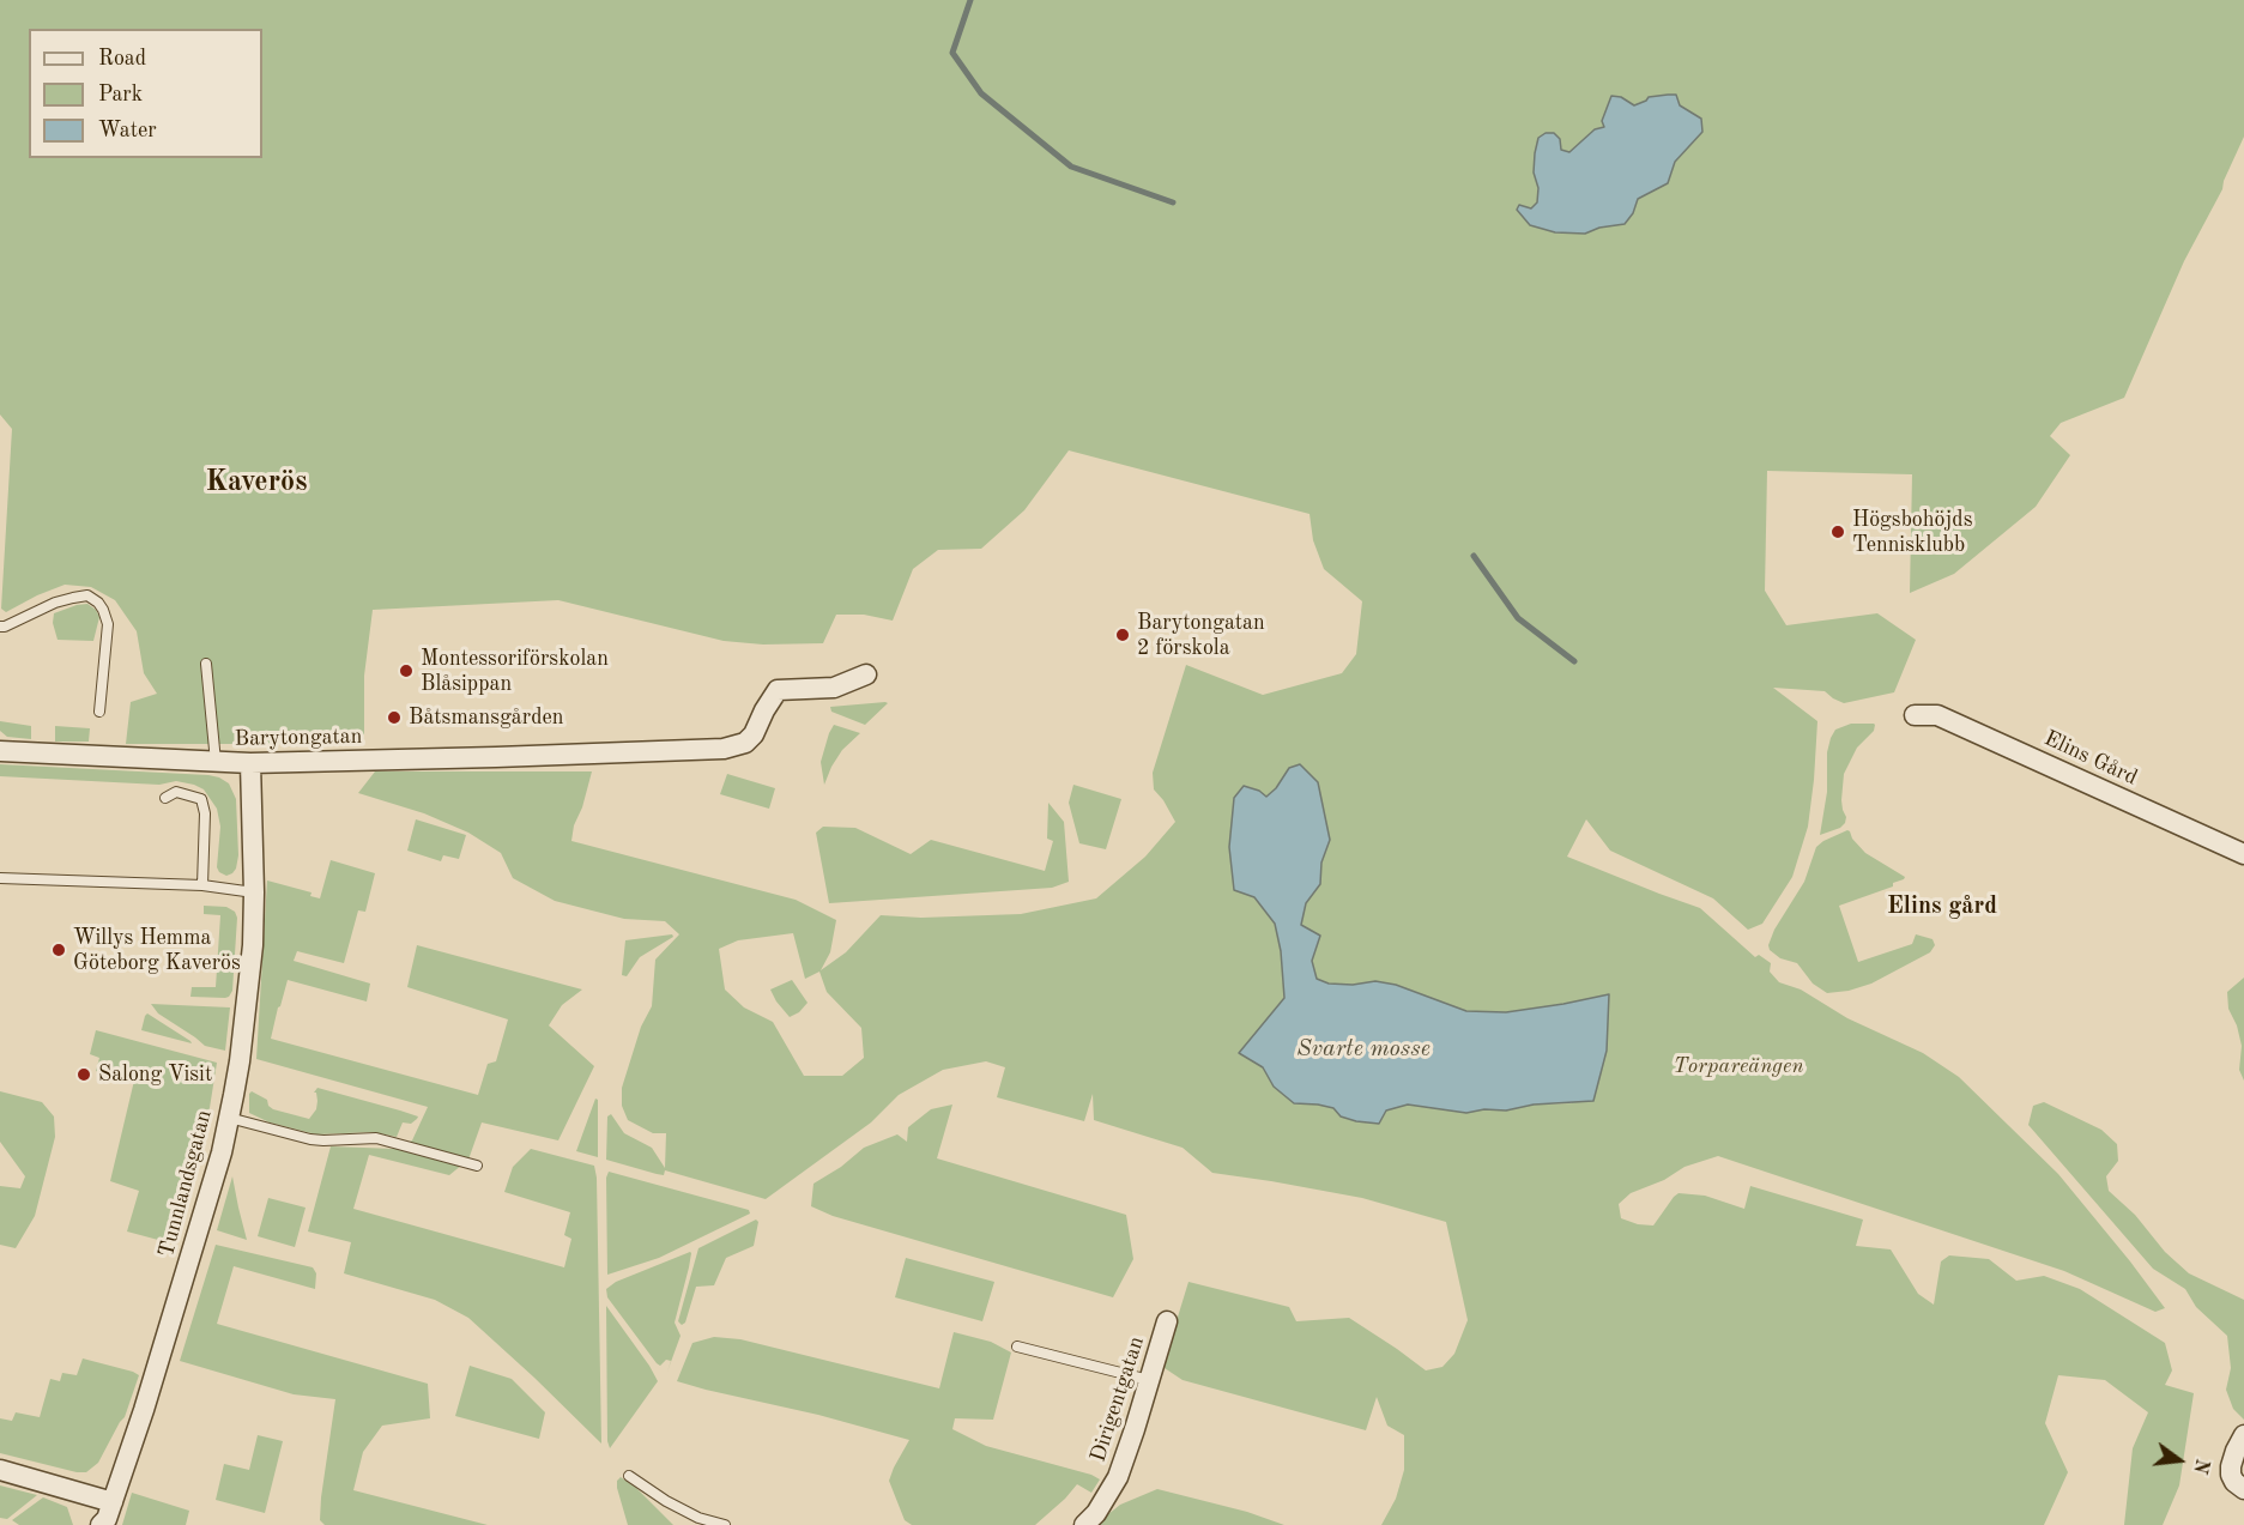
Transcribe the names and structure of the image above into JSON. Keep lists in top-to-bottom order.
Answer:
{
  "streets": {
    "street": [
      "Barytongatan",
      "Elins Gård",
      "Tunnlandsgatan",
      "Dirigentgatan"
    ]
  },
  "crossings": [
    ["Barytongatan", "Tunnlandsgatan"]
  ],
  "districts": ["Kaverös", "Elins gård"],
  "water": ["Svarte mosse"],
  "parks": ["Torpareängen"],
  "places": [
    "Högsbohöjds Tennisklubb",
    "Barytongatan 2 förskola",
    "Montessoriförskolan Blåsippan",
    "Båtsmansgården",
    "Willys Hemma Göteborg Kaverös",
    "Salong Visit"
  ],
  "legend": ["Road", "Park", "Water"],
  "north": "right"
}
